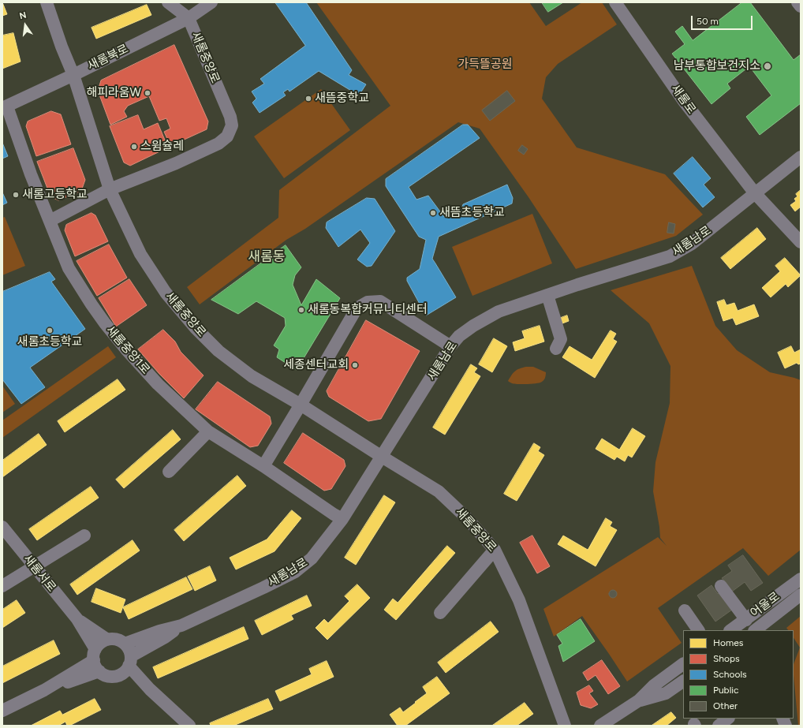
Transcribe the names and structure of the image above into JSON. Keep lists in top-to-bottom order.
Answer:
{
  "streets": {
    "street": [
      "새롬북로",
      "새롬중앙로",
      "새롬로",
      "새롬남로",
      "새롬중앙1로",
      "새롬서로",
      "어울로"
    ]
  },
  "crossings": [
    ["새롬북로", "새롬중앙로"],
    ["새롬북로", "새롬중앙1로"],
    ["새롬중앙로", "새롬남로"],
    ["새롬로", "새롬남로"],
    ["새롬남로", "새롬중앙1로"]
  ],
  "districts": ["새롬동"],
  "parks": ["가득뜰공원"],
  "places": [
    "남부통합보건지소",
    "해피라움W",
    "새뜸중학교",
    "스윔슐레",
    "새롬고등학교",
    "새뜸초등학교",
    "새롬동복합커뮤니티센터",
    "새롬초등학교",
    "세종센터교회"
  ],
  "legend": [
    "Homes",
    "Shops",
    "Schools",
    "Public",
    "Other"
  ],
  "scale_bar": "50 m",
  "north": "top"
}
